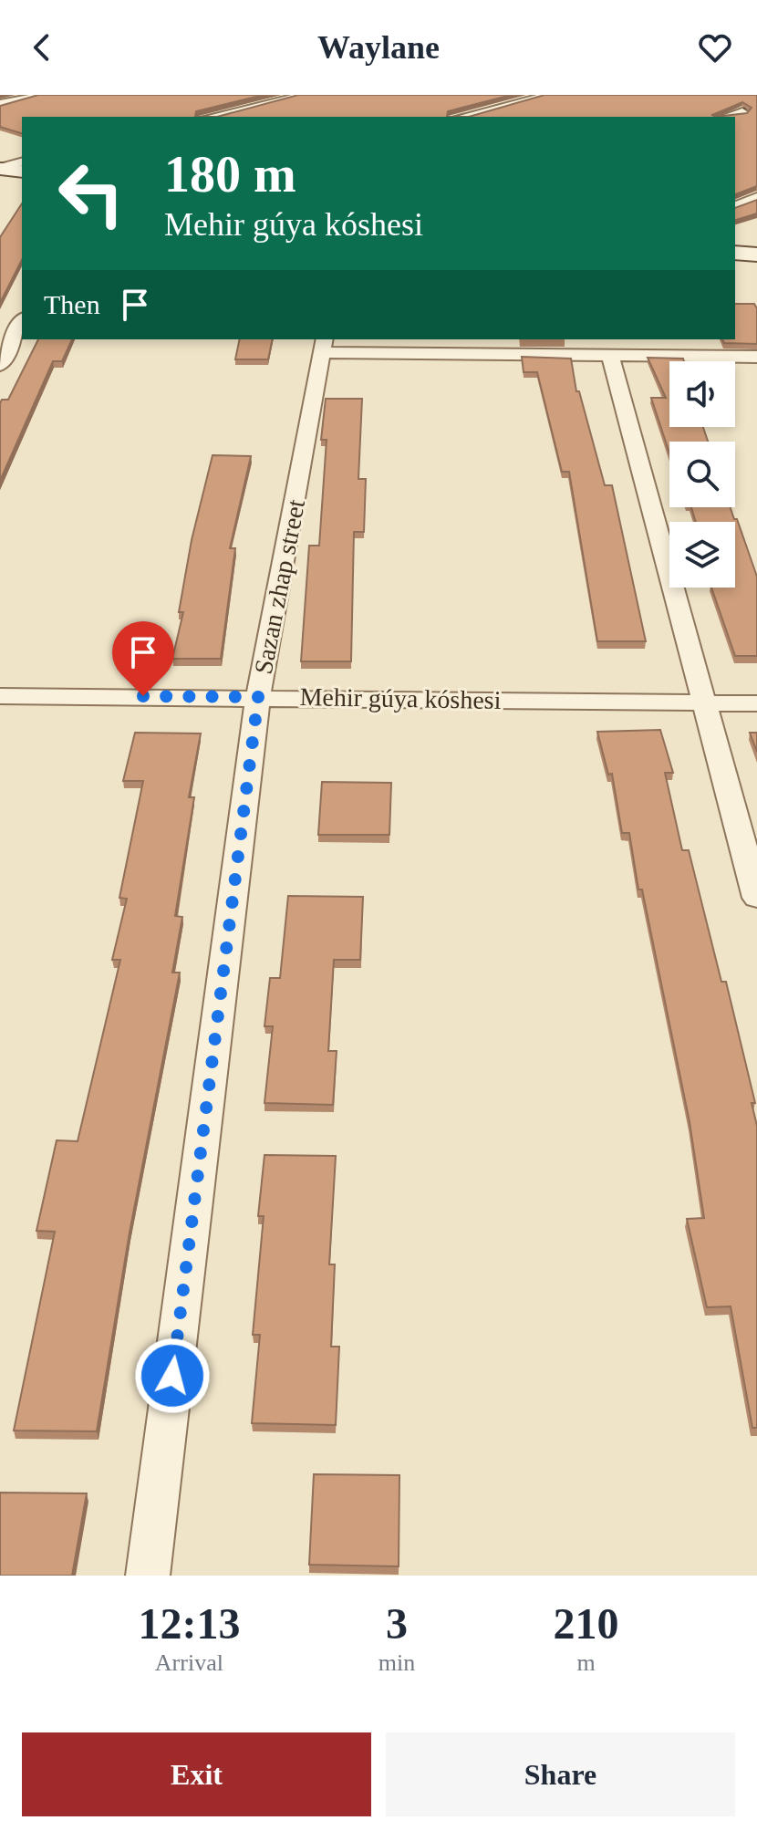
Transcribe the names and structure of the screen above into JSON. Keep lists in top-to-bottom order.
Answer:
{
  "streets": {
    "street": ["Sazan zhap street", "Mehir gúyа kóshesi"]
  },
  "crossings": [
    ["Sazan zhap street", "Mehir gúyа kóshesi"]
  ],
  "page": {
    "header": "Waylane",
    "turn": ["180 m", "Mehir gúyа kóshesi"],
    "then": "Then",
    "eta": [
      "12:13",
      "Arrival",
      "3",
      "min",
      "210",
      "m"
    ],
    "buttons": ["Exit", "Share"]
  }
}
